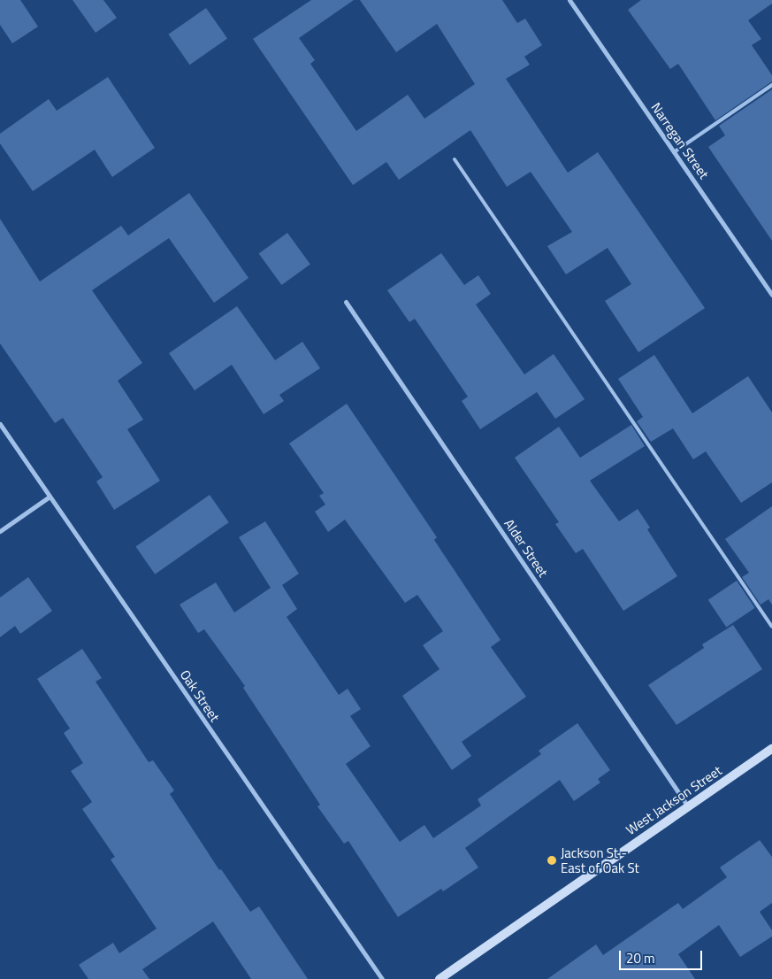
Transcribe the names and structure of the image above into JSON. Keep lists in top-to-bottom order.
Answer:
{
  "streets": {
    "street": [
      "Narregan Street",
      "Alder Street",
      "Oak Street",
      "West Jackson Street"
    ]
  },
  "crossings": [
    ["Alder Street", "West Jackson Street"]
  ],
  "places": ["Jackson St - East of Oak St"],
  "scale_bar": "20 m"
}
